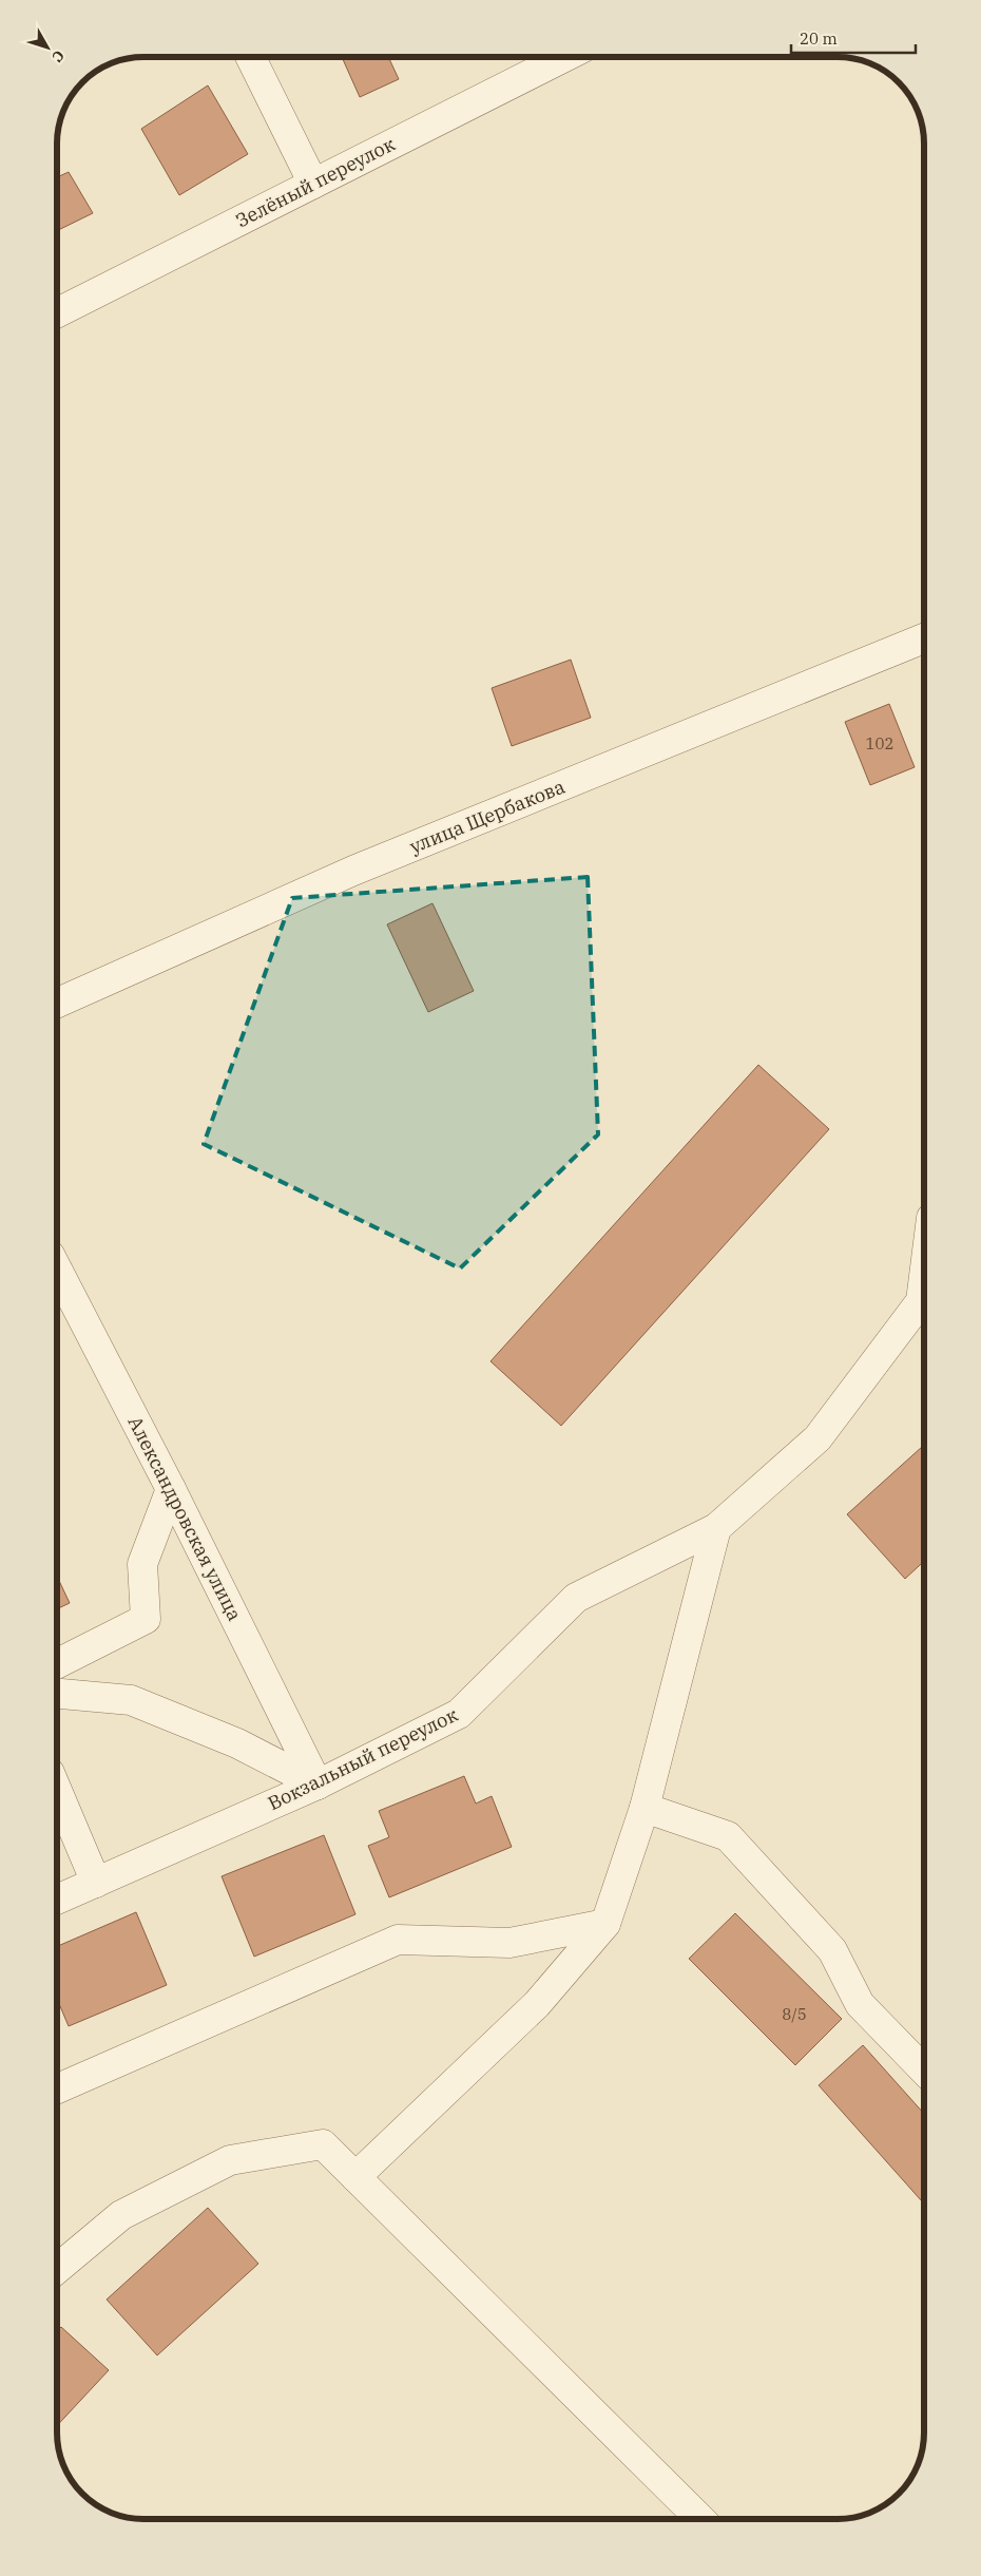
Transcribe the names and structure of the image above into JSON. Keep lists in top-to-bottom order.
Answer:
{
  "streets": {
    "street": [
      "Зелёный переулок",
      "улица Щербакова",
      "Александровская улица",
      "Вокзальный переулок"
    ]
  },
  "crossings": [
    ["Александровская улица", "Вокзальный переулок"]
  ],
  "house_numbers": ["102", "8/5"],
  "scale_bar": "20 m",
  "north": "bottom right"
}
